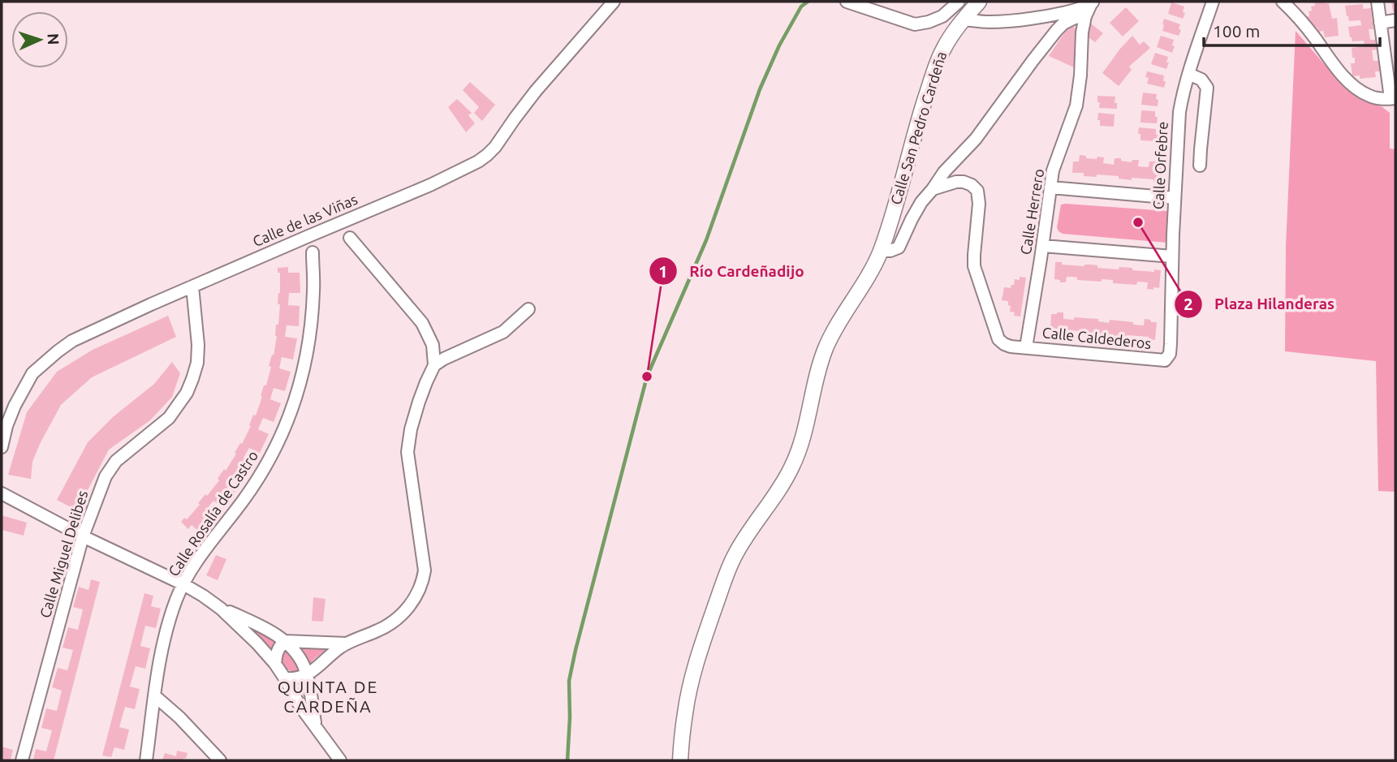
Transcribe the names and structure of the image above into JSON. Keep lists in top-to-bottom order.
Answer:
{
  "streets": {
    "main road": ["Calle San Pedro Cardeña"],
    "street": [
      "Calle Orfebre",
      "Calle Herrero",
      "Calle de las Viñas",
      "Calle Caldederos",
      "Calle Rosalía de Castro",
      "Calle Miguel Delibes"
    ]
  },
  "crossings": [
    ["Calle Orfebre", "Calle Caldederos"],
    ["Calle Herrero", "Calle Caldederos"],
    ["Calle de las Viñas", "Calle Miguel Delibes"]
  ],
  "districts": ["QUINTA DE CARDEÑA"],
  "places": ["Plaza Hilanderas", "Río Cardeñadijo"],
  "scale_bar": "100 m",
  "north": "right"
}
